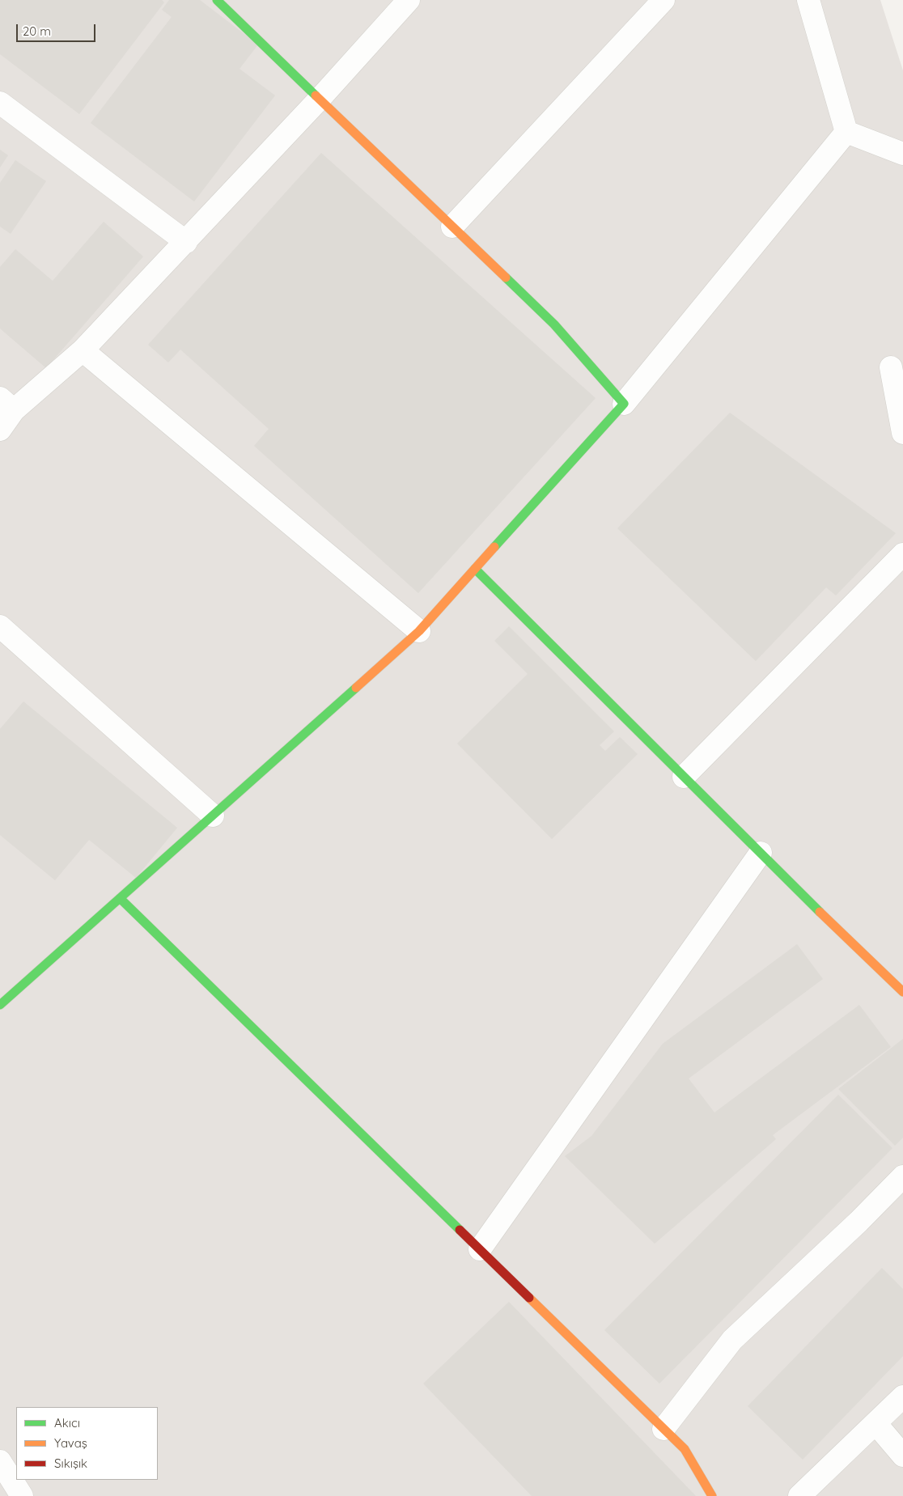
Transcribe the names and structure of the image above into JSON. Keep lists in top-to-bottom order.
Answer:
{
  "legend": ["Akıcı", "Yavaş", "Sıkışık"],
  "scale_bar": "20 m"
}
